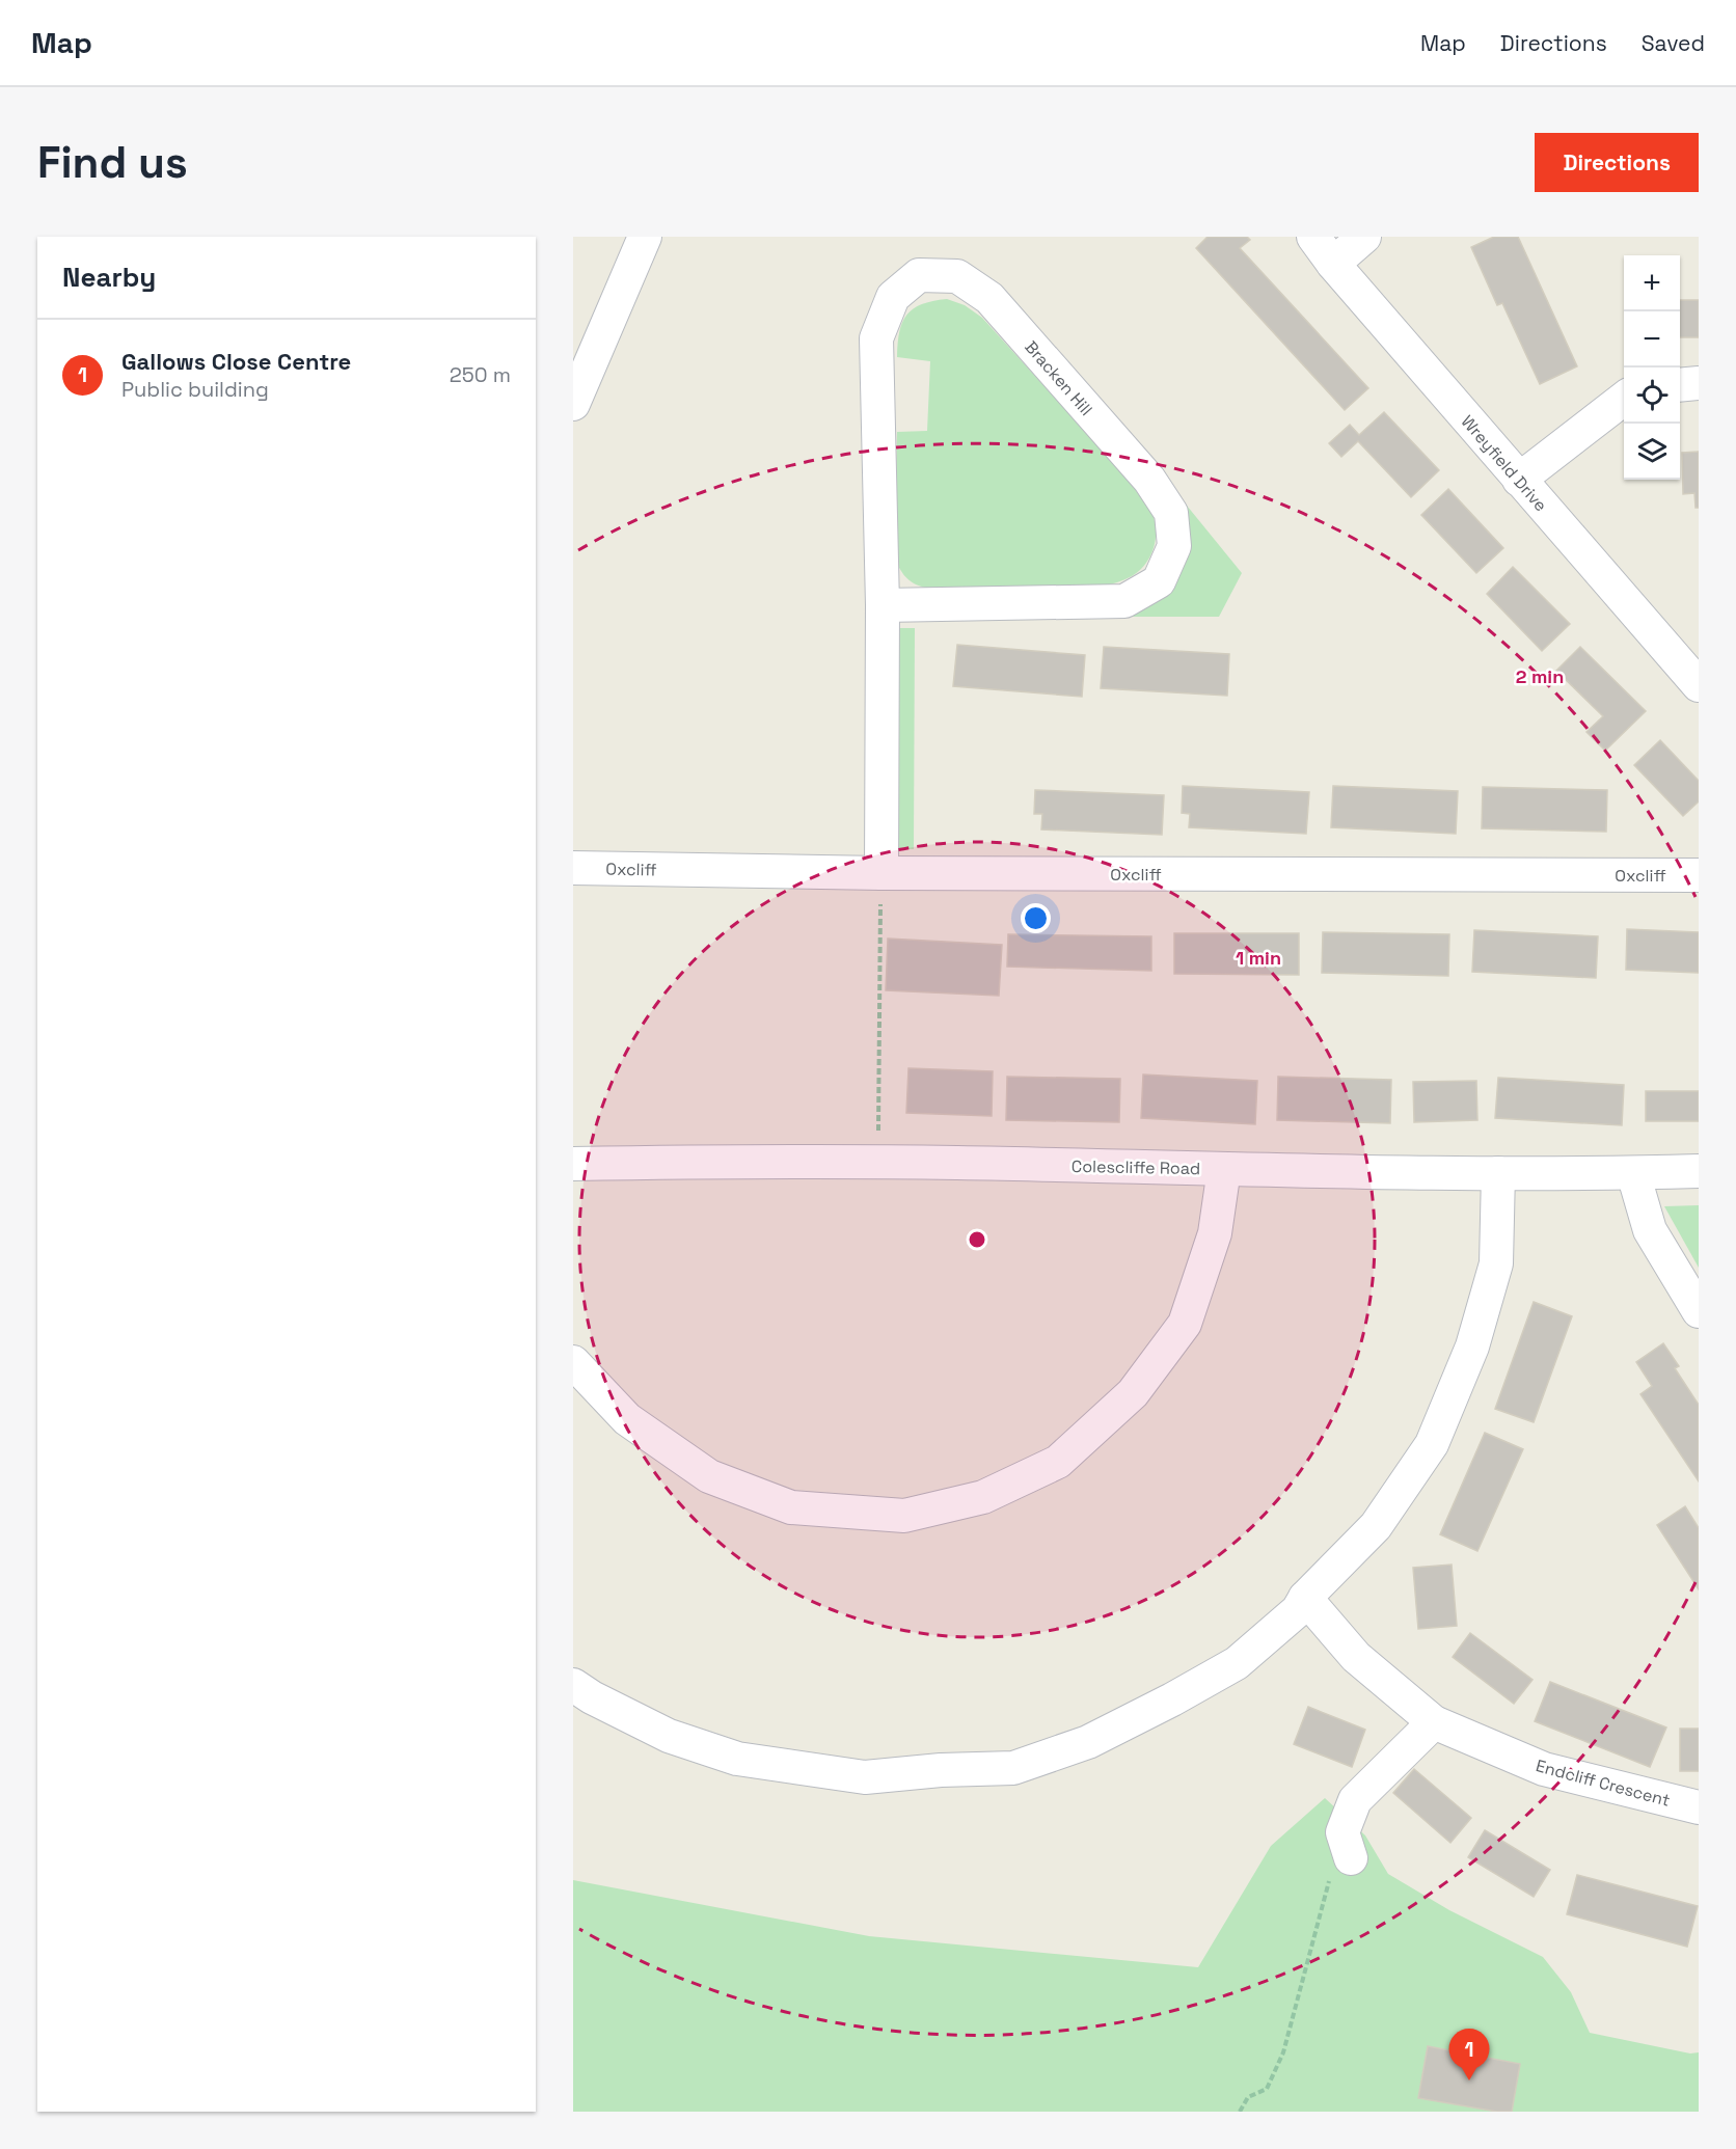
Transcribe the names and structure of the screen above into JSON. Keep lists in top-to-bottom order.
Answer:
{
  "streets": {
    "street": [
      "Bracken Hill",
      "Wreyfield Drive",
      "Oxcliff",
      "Colescliffe Road",
      "Endcliff Crescent"
    ]
  },
  "crossings": [
    ["Bracken Hill", "Oxcliff"]
  ],
  "page": {
    "header": "Map",
    "nav": ["Map", "Directions", "Saved"],
    "buttons": "Directions",
    "title": "Find us",
    "heading": "Nearby",
    "map_buttons": ["+", "−"],
    "list": [
      {
        "mark": "1",
        "name": "Gallows Close Centre",
        "note": "Public building",
        "value": "250 m"
      }
    ],
    "pins": "1"
  },
  "rings": ["2 min", "1 min"]
}
